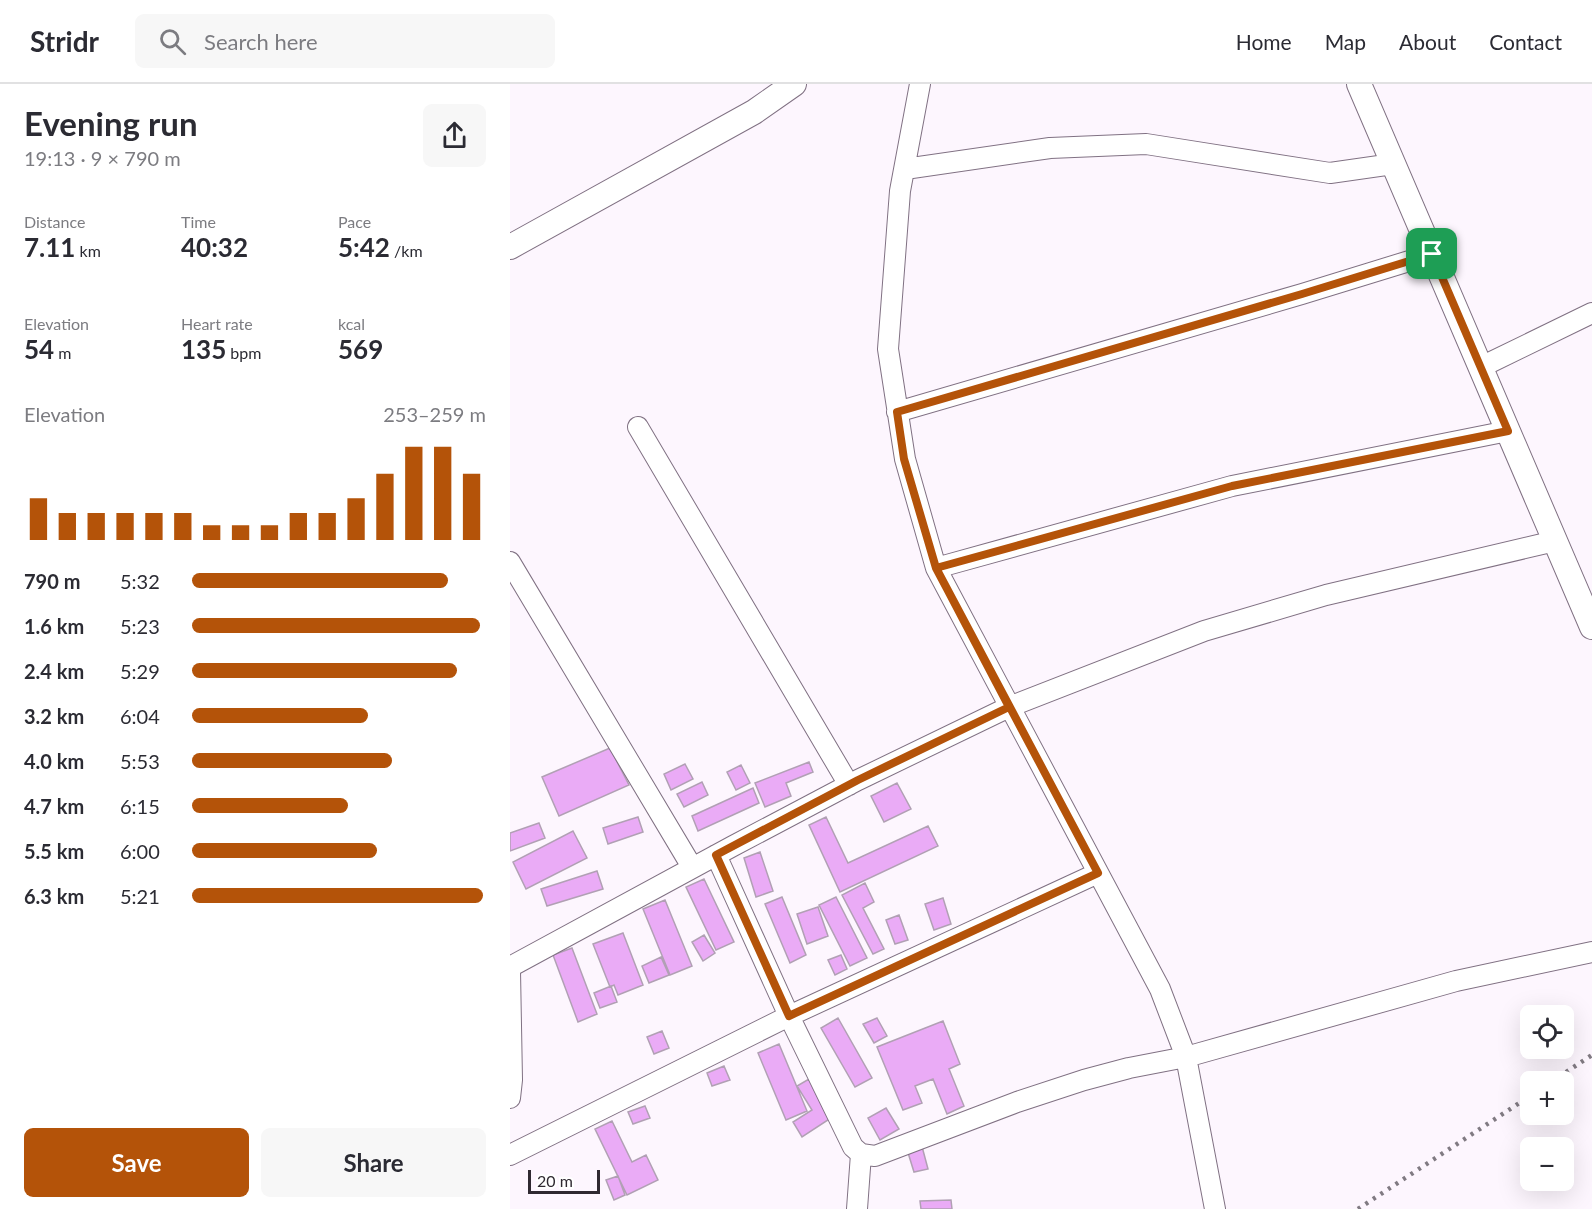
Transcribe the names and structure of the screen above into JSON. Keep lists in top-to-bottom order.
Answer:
{
  "scale_bar": "20 m",
  "page": {
    "header": "Stridr",
    "search": "Search here",
    "nav": [
      "Home",
      "Map",
      "About",
      "Contact"
    ],
    "heading": ["Evening run", "19:13 · 9 × 790 m"],
    "stats": [
      ["Distance", "7.11 km"],
      ["Time", "40:32"],
      ["Pace", "5:42 /km"],
      ["Elevation", "54 m"],
      ["Heart rate", "135 bpm"],
      ["kcal", "569"]
    ],
    "chart": ["Elevation", "253–259 m"],
    "list": [
      {
        "name": "790 m",
        "note": "5:32"
      },
      {
        "name": "1.6 km",
        "note": "5:23"
      },
      {
        "name": "2.4 km",
        "note": "5:29"
      },
      {
        "name": "3.2 km",
        "note": "6:04"
      },
      {
        "name": "4.0 km",
        "note": "5:53"
      },
      {
        "name": "4.7 km",
        "note": "6:15"
      },
      {
        "name": "5.5 km",
        "note": "6:00"
      },
      {
        "name": "6.3 km",
        "note": "5:21"
      }
    ],
    "map_buttons": ["+", "−"],
    "buttons": ["Save", "Share"],
    "scale": "20 m"
  }
}
